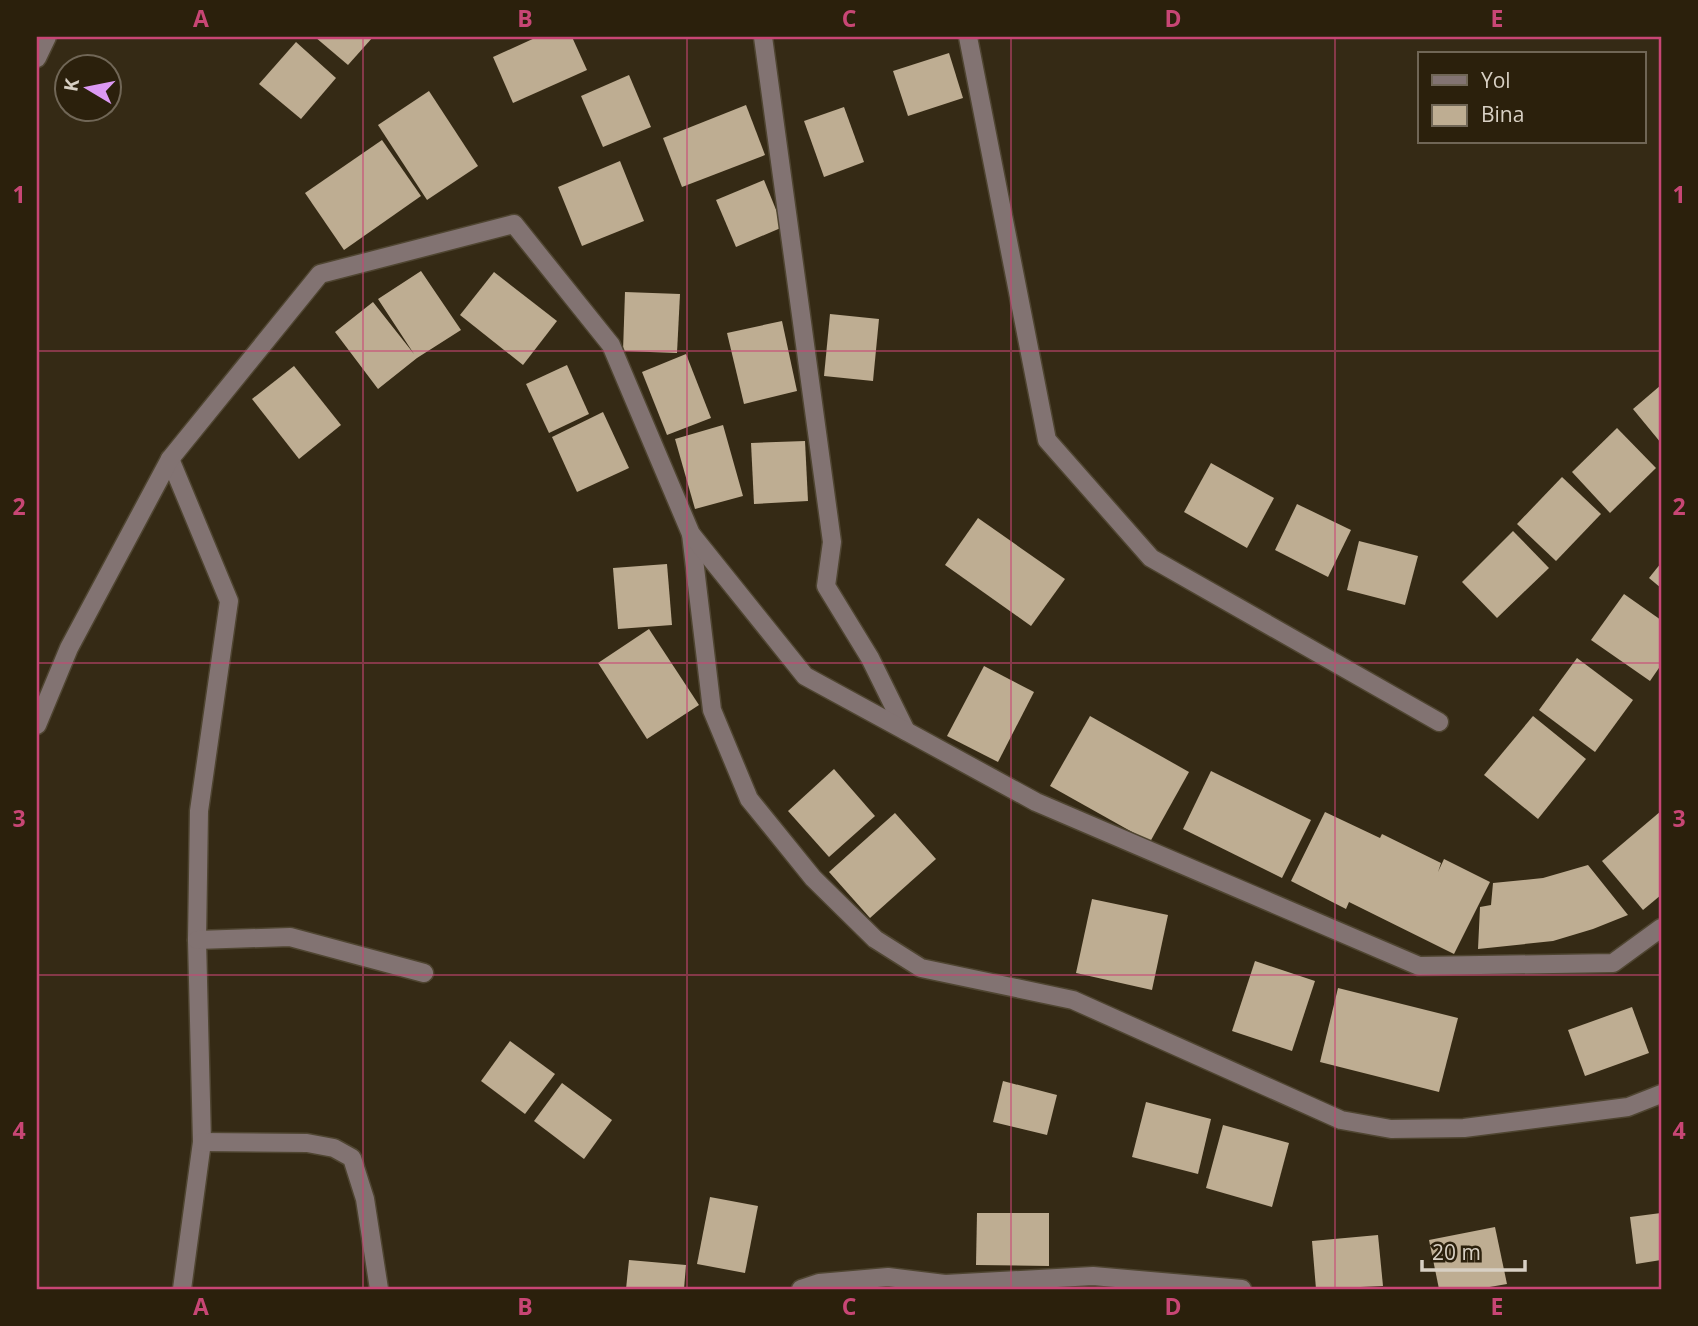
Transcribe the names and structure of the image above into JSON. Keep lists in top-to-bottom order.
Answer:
{
  "legend": ["Yol", "Bina"],
  "scale_bar": "20 m",
  "north": "left",
  "grid": {
    "columns": [
      "A",
      "B",
      "C",
      "D",
      "E"
    ],
    "rows": [
      "1",
      "2",
      "3",
      "4"
    ]
  }
}
